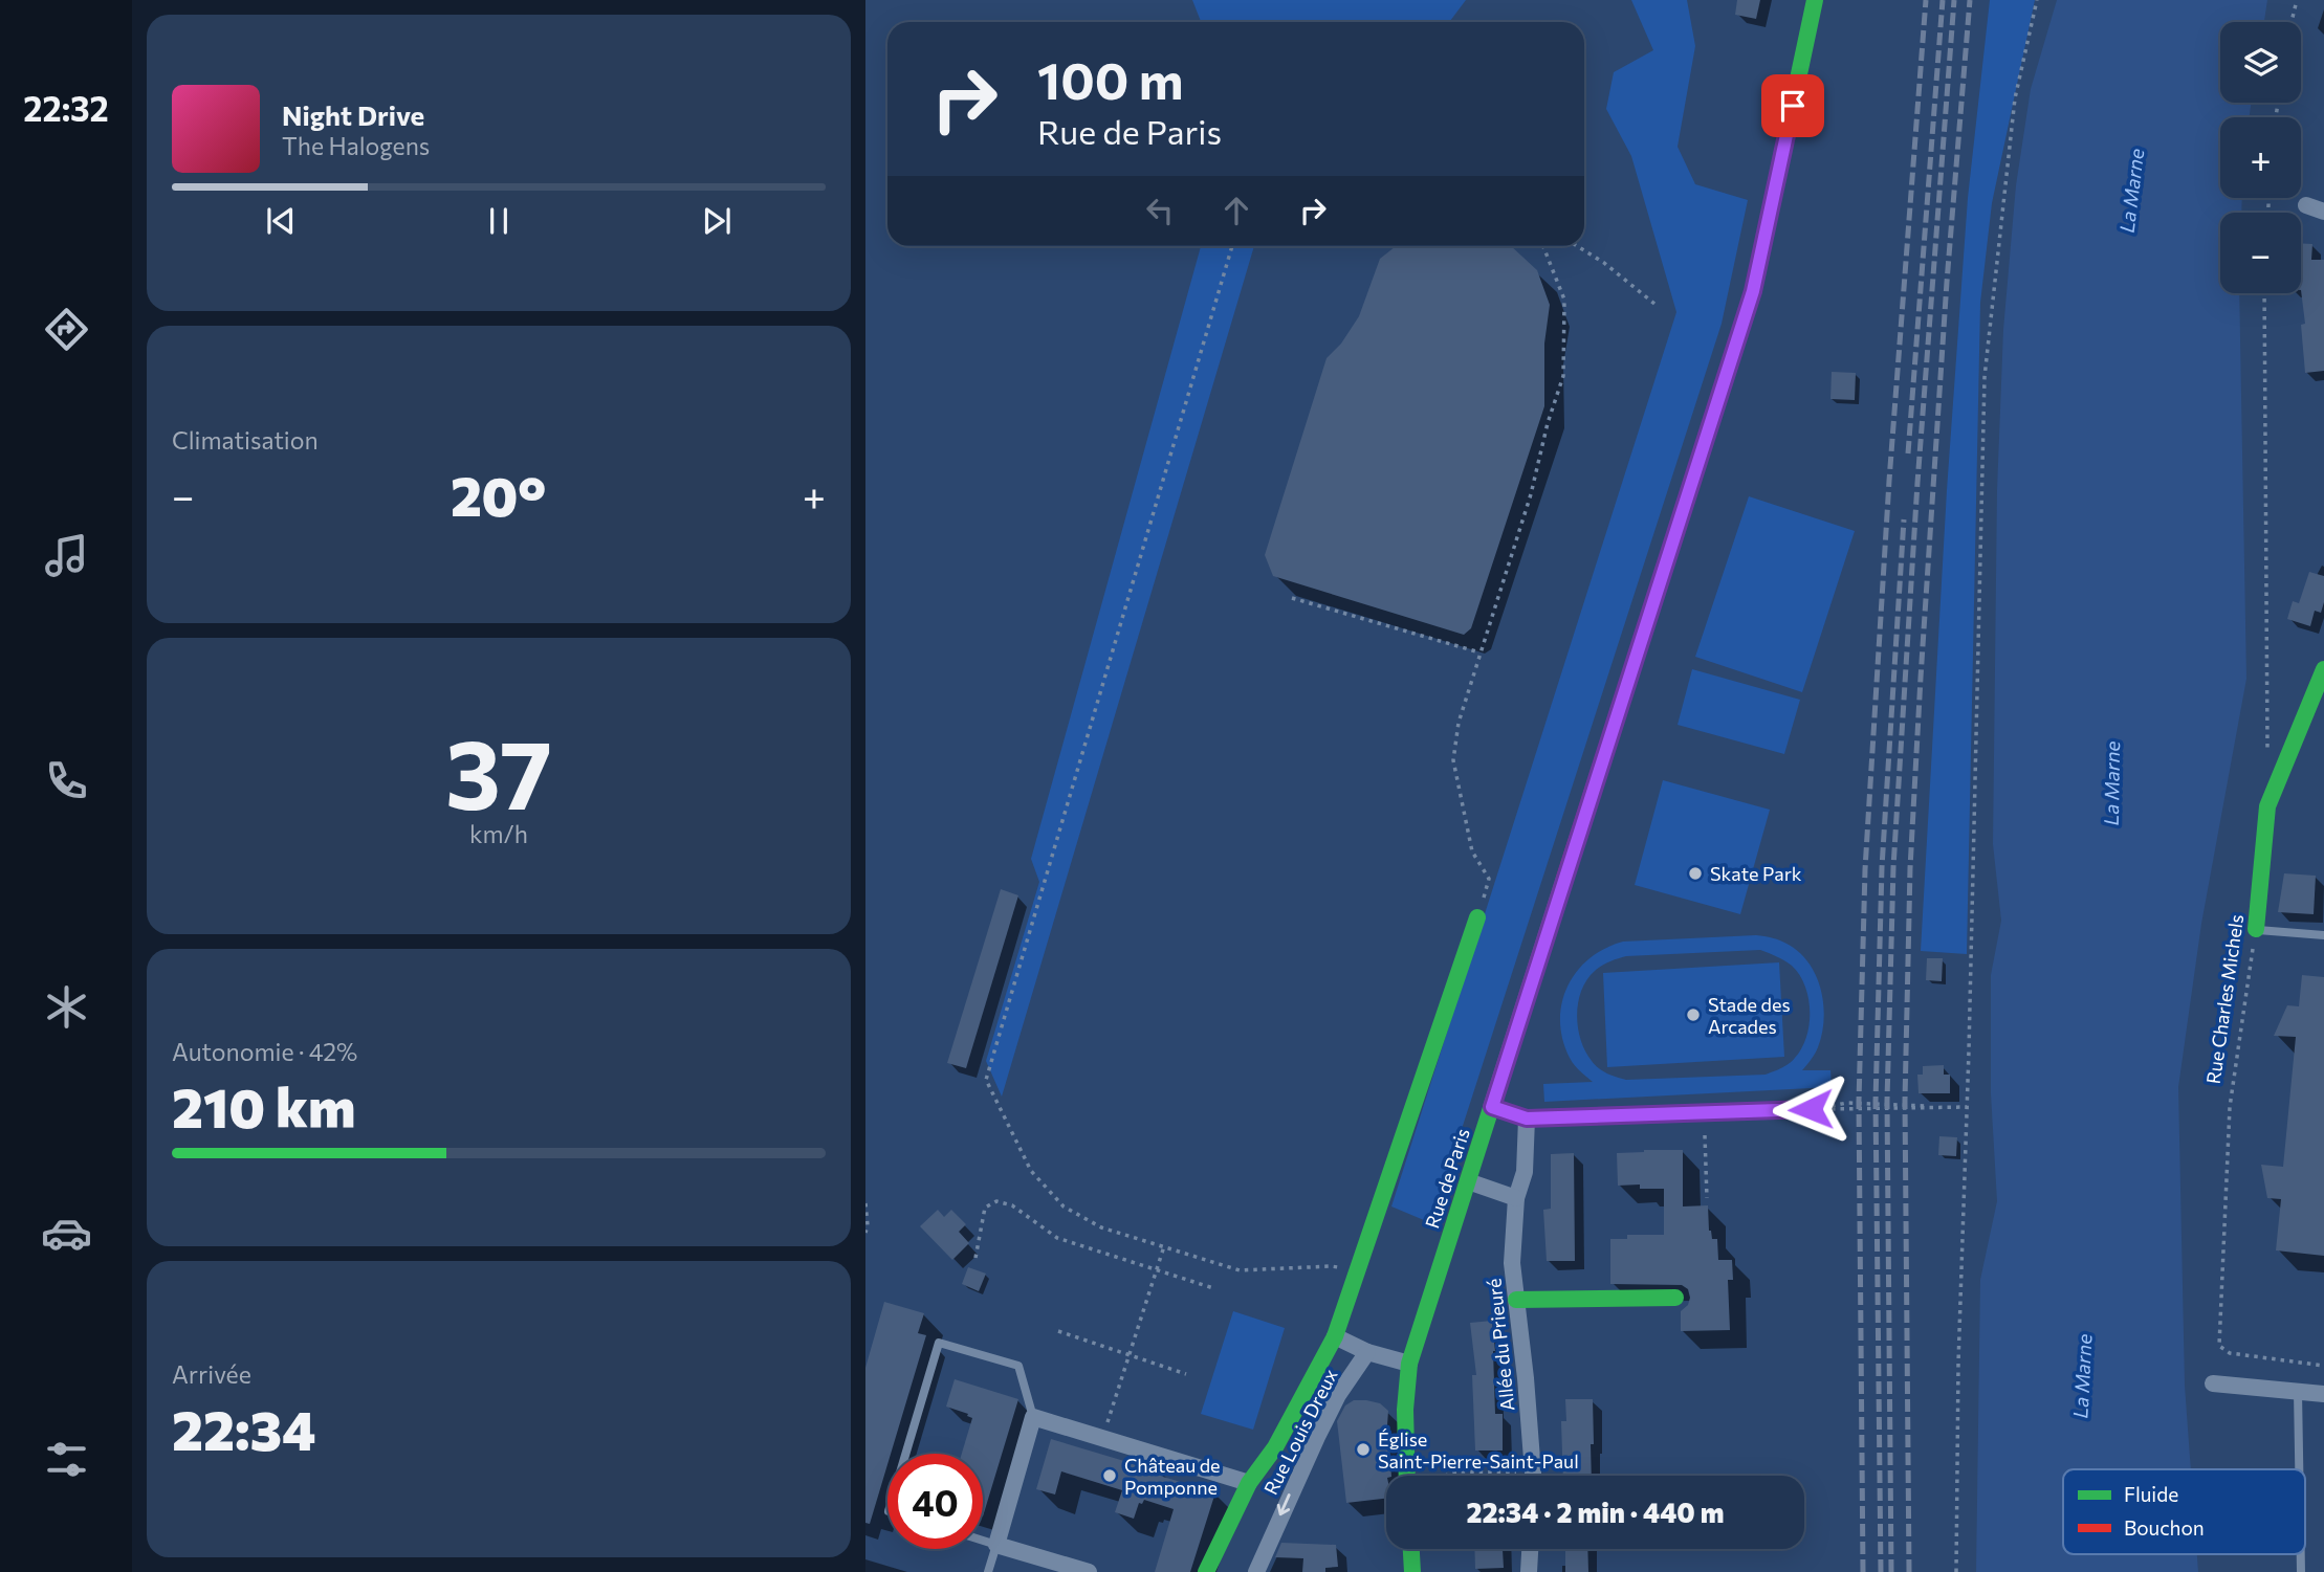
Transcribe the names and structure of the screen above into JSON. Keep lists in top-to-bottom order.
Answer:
{
  "streets": {
    "main road": ["Rue Charles Michels", "Rue de Paris"],
    "street": ["Allée du Prieuré", "Rue Louis Dreux"]
  },
  "one_way": ["Rue Louis Dreux"],
  "water": ["La Marne"],
  "places": [
    "Skate Park",
    "Stade des Arcades",
    "Église Saint-Pierre-Saint-Paul",
    "Château de Pomponne"
  ],
  "legend": ["Fluide", "Bouchon"],
  "page": {
    "tabs": "22:32",
    "map_buttons": ["+", "−"],
    "turn": ["100 m", "Rue de Paris"],
    "song": ["Night Drive", "The Halogens"],
    "tile": [
      "Climatisation",
      ["37", "km/h"],
      ["Autonomie · 42%", "210 km"],
      ["Arrivée", "22:34"]
    ],
    "heat": ["−", "20°", "+"],
    "limit": "40",
    "trip": "22:34 · 2 min · 440 m"
  }
}
